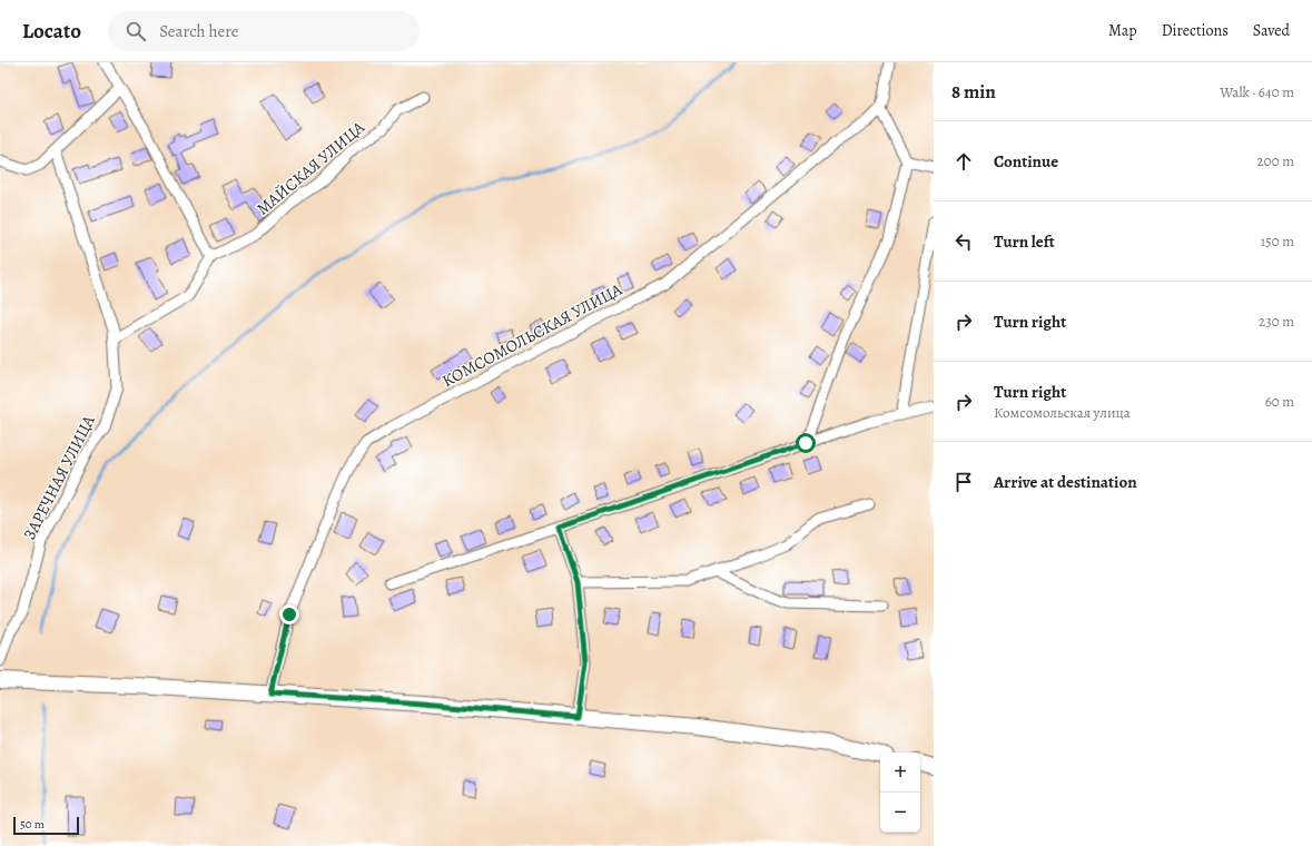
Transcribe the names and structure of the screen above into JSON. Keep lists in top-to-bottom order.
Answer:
{
  "streets": {
    "street": ["МАЙСКАЯ УЛИЦА", "КОМСОМОЛЬСКАЯ УЛИЦА", "ЗАРЕЧНАЯ УЛИЦА"]
  },
  "scale_bar": "50 m",
  "page": {
    "header": "Locato",
    "search": "Search here",
    "nav": ["Map", "Directions", "Saved"],
    "heading": ["8 min", "Walk · 640 m"],
    "list": [
      ["Continue", "200 m"],
      ["Turn left", "150 m"],
      ["Turn right", "230 m"],
      ["Turn right", "Комсомольская улица", "60 m"],
      "Arrive at destination"
    ],
    "map_buttons": ["+", "−"],
    "scale": "50 m"
  }
}
